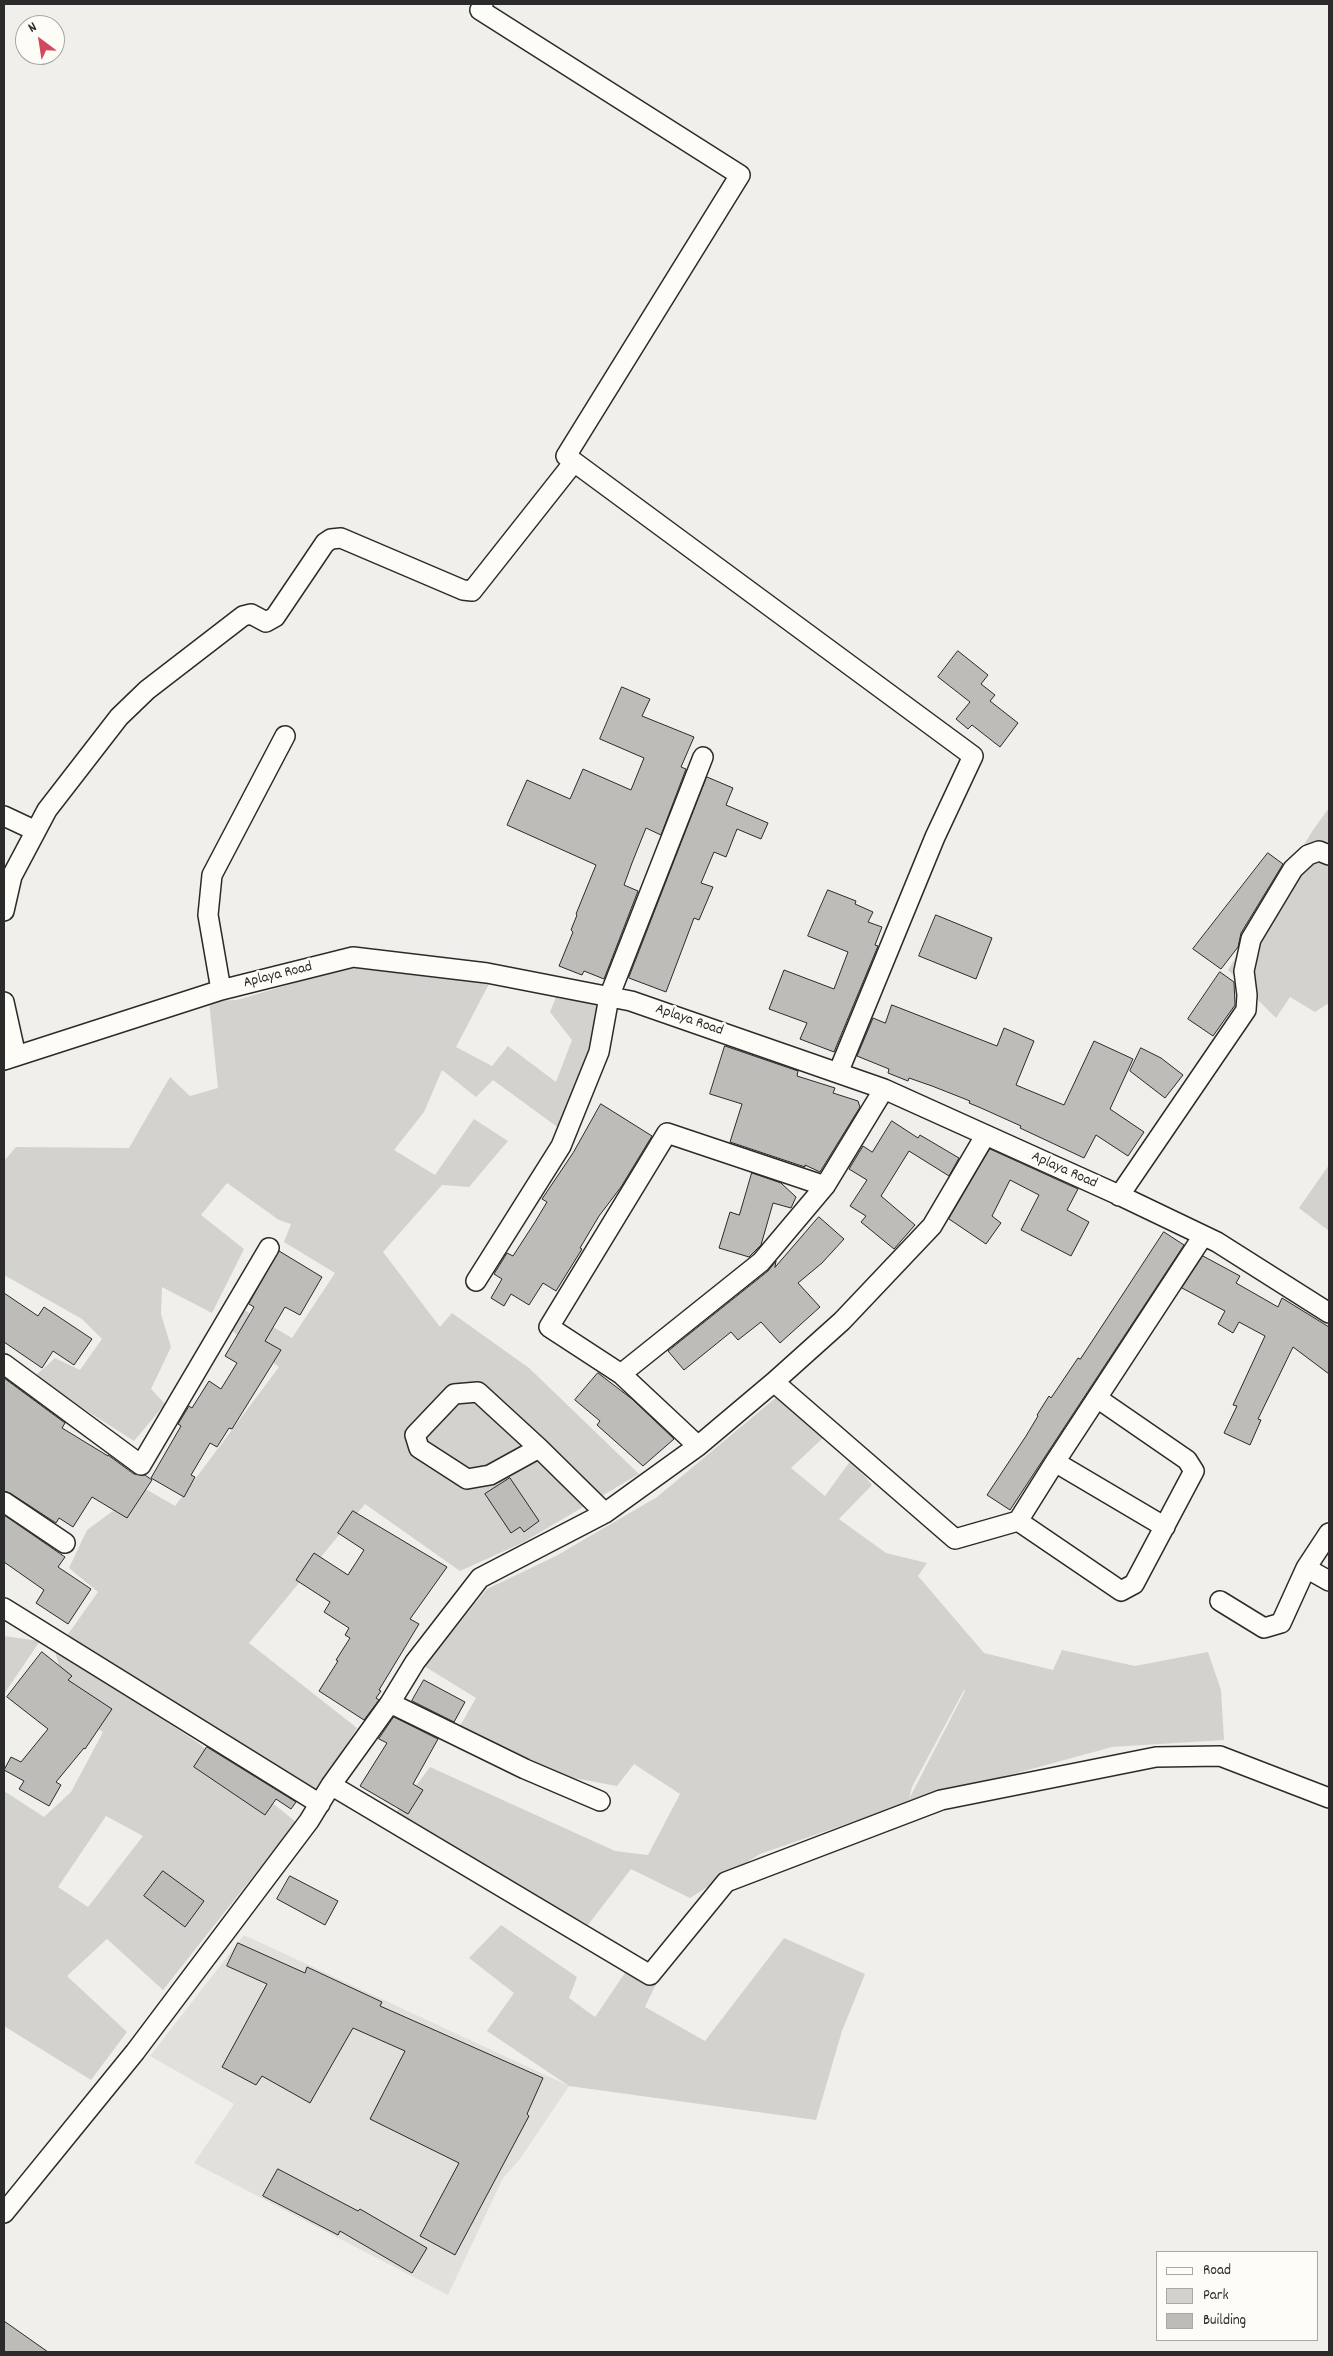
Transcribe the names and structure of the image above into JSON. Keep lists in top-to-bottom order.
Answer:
{
  "streets": {
    "street": ["Aplaya Road"]
  },
  "legend": ["Road", "Park", "Building"],
  "north": "top left"
}
